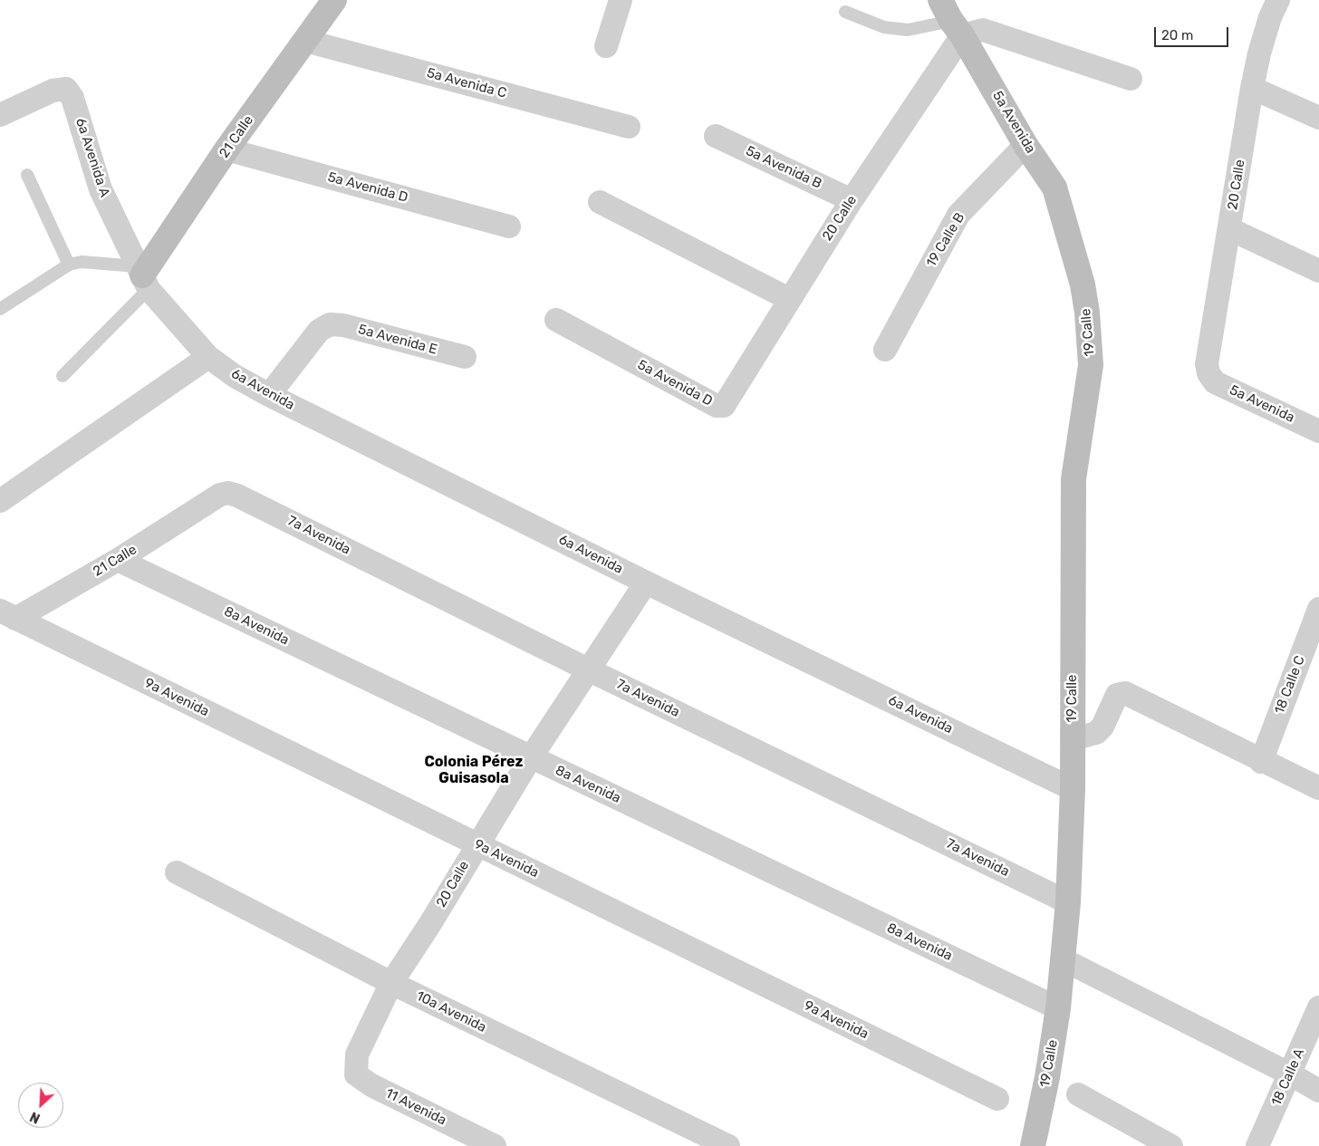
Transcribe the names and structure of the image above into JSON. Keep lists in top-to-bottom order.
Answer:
{
  "streets": {
    "street": [
      "5a Avenida C",
      "5a Avenida",
      "21 Calle",
      "6a Avenida A",
      "5a Avenida B",
      "20 Calle",
      "5a Avenida D",
      "19 Calle B",
      "19 Calle",
      "5a Avenida E",
      "6a Avenida",
      "7a Avenida",
      "8a Avenida",
      "18 Calle C",
      "9a Avenida",
      "10a Avenida",
      "18 Calle A",
      "11 Avenida"
    ]
  },
  "crossings": [
    ["5a Avenida C", "21 Calle"],
    ["5a Avenida", "20 Calle"],
    ["5a Avenida", "19 Calle B"],
    ["5a Avenida", "19 Calle"],
    ["21 Calle", "6a Avenida A"],
    ["21 Calle", "5a Avenida D"],
    ["21 Calle", "6a Avenida"],
    ["21 Calle", "7a Avenida"],
    ["21 Calle", "8a Avenida"],
    ["21 Calle", "9a Avenida"],
    ["6a Avenida A", "6a Avenida"],
    ["5a Avenida B", "20 Calle"],
    ["20 Calle", "5a Avenida D"],
    ["20 Calle", "6a Avenida"],
    ["20 Calle", "7a Avenida"],
    ["20 Calle", "8a Avenida"],
    ["20 Calle", "9a Avenida"],
    ["20 Calle", "10a Avenida"],
    ["20 Calle", "11 Avenida"],
    ["19 Calle", "6a Avenida"],
    ["19 Calle", "7a Avenida"],
    ["19 Calle", "8a Avenida"],
    ["5a Avenida E", "6a Avenida"]
  ],
  "districts": ["Colonia Pérez Guisasola"],
  "scale_bar": "20 m",
  "north": "bottom left"
}
